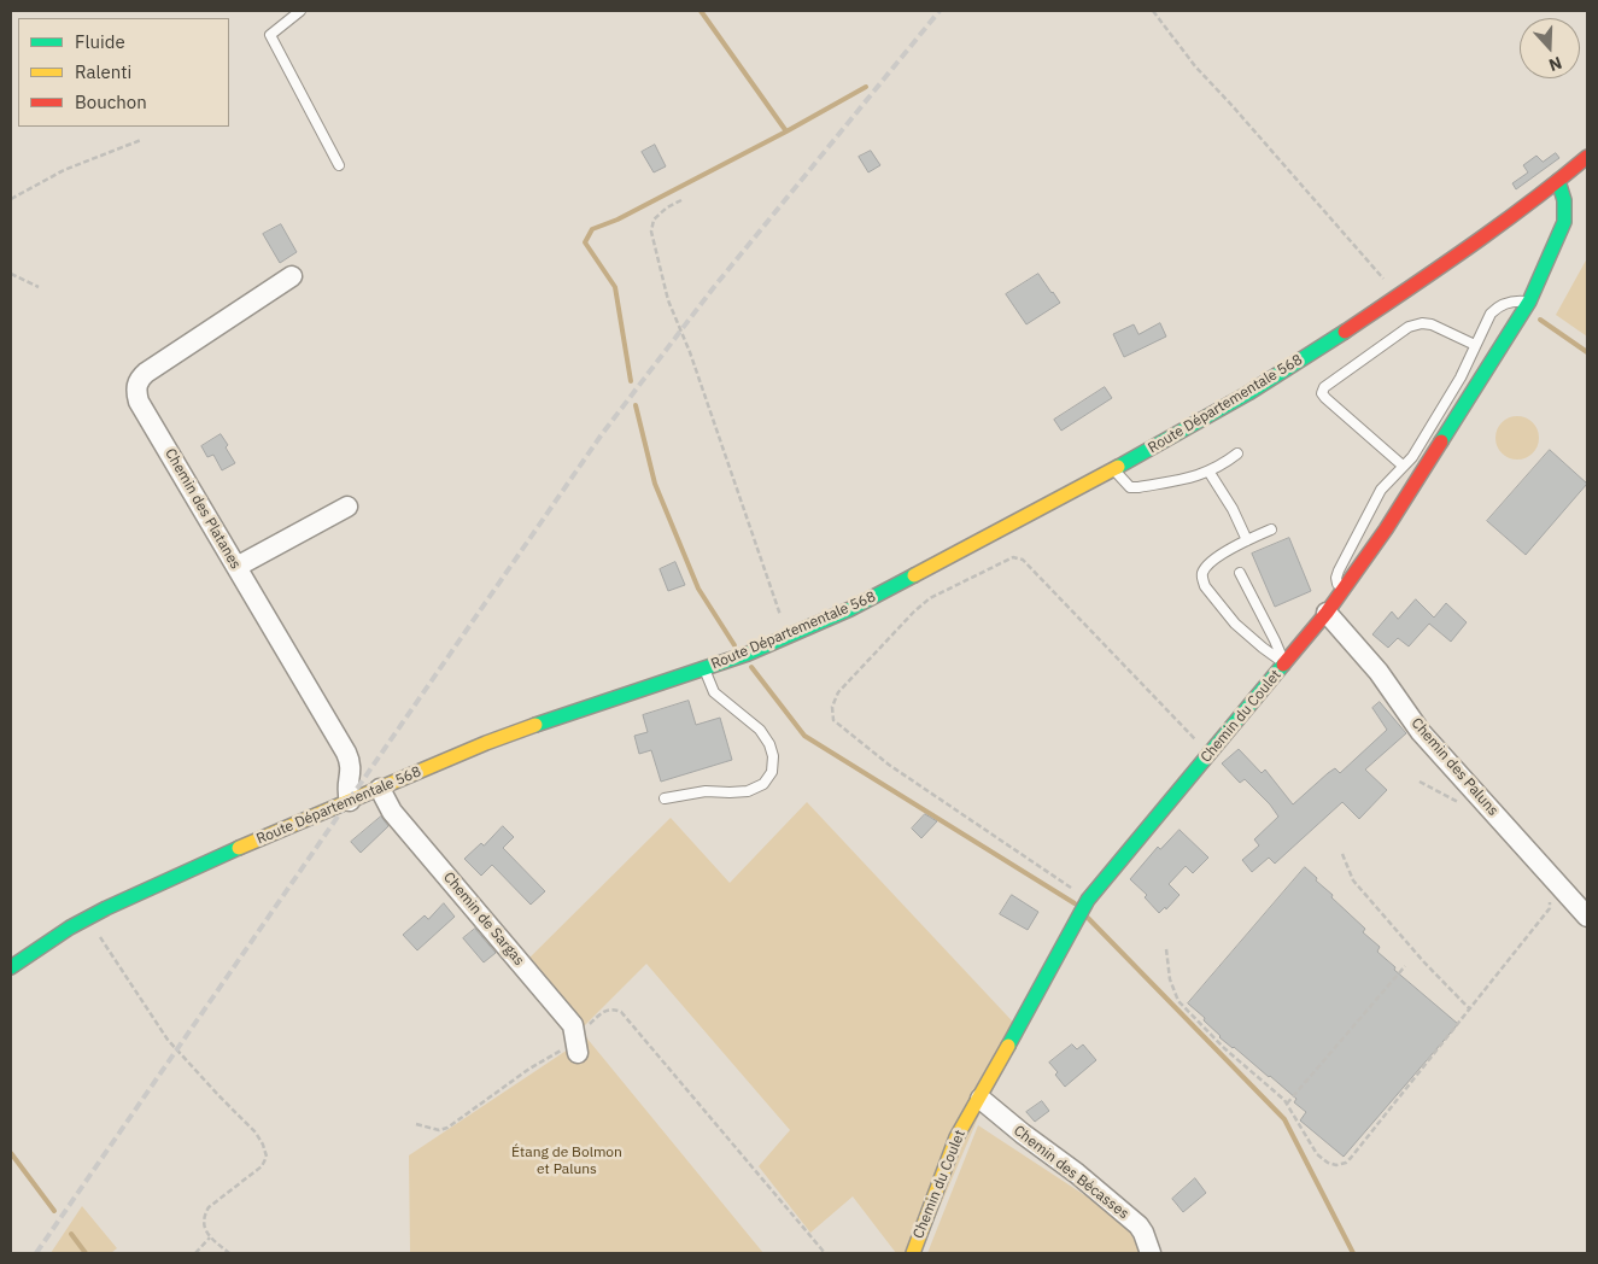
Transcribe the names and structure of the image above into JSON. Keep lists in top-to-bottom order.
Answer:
{
  "streets": {
    "main road": ["Route Départementale 568", "Chemin du Coulet"],
    "street": [
      "Chemin des Platanes",
      "Chemin des Paluns",
      "Chemin de Sargas",
      "Chemin des Bécasses"
    ]
  },
  "crossings": [
    ["Route Départementale 568", "Chemin des Platanes"],
    ["Route Départementale 568", "Chemin du Coulet"],
    ["Route Départementale 568", "Chemin de Sargas"],
    ["Chemin du Coulet", "Chemin des Paluns"],
    ["Chemin du Coulet", "Chemin des Bécasses"]
  ],
  "parks": ["Étang de Bolmon et Paluns"],
  "legend": ["Fluide", "Ralenti", "Bouchon"],
  "north": "bottom"
}
